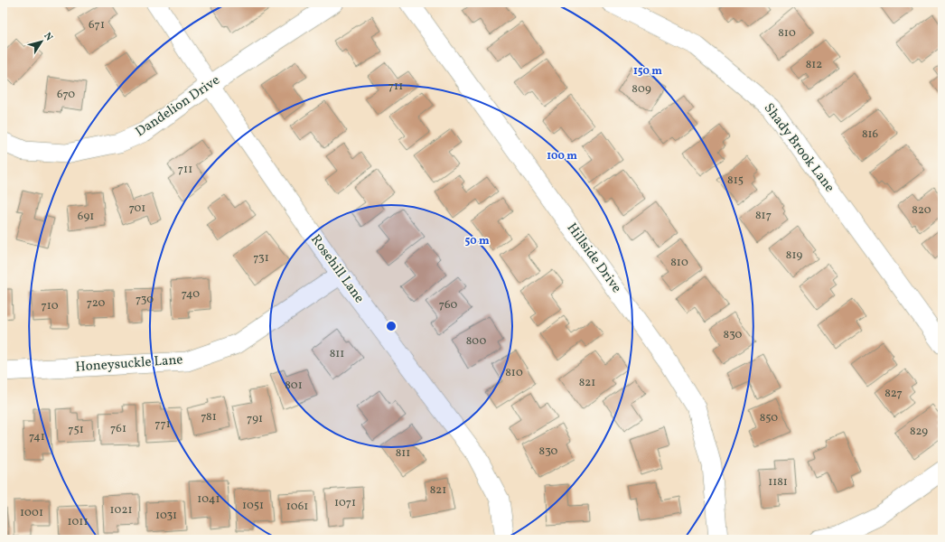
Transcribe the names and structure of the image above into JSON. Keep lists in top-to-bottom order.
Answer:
{
  "streets": {
    "street": [
      "Dandelion Drive",
      "Shady Brook Lane",
      "Hillside Drive",
      "Rosehill Lane",
      "Honeysuckle Lane"
    ]
  },
  "crossings": [
    ["Dandelion Drive", "Rosehill Lane"],
    ["Rosehill Lane", "Honeysuckle Lane"]
  ],
  "house_numbers": [
    "671",
    "810",
    "812",
    "711",
    "809",
    "670",
    "816",
    "711",
    "815",
    "701",
    "820",
    "817",
    "691",
    "819",
    "731",
    "810",
    "740",
    "730",
    "720",
    "760",
    "710",
    "830",
    "800",
    "811",
    "810",
    "821",
    "801",
    "827",
    "781",
    "850",
    "791",
    "771",
    "761",
    "751",
    "829",
    "741",
    "830",
    "811",
    "1181",
    "821",
    "1041",
    "1071",
    "1051",
    "1061",
    "1021",
    "1001",
    "1031",
    "1011"
  ],
  "north": "top right",
  "rings": ["150 m", "100 m", "50 m"]
}
